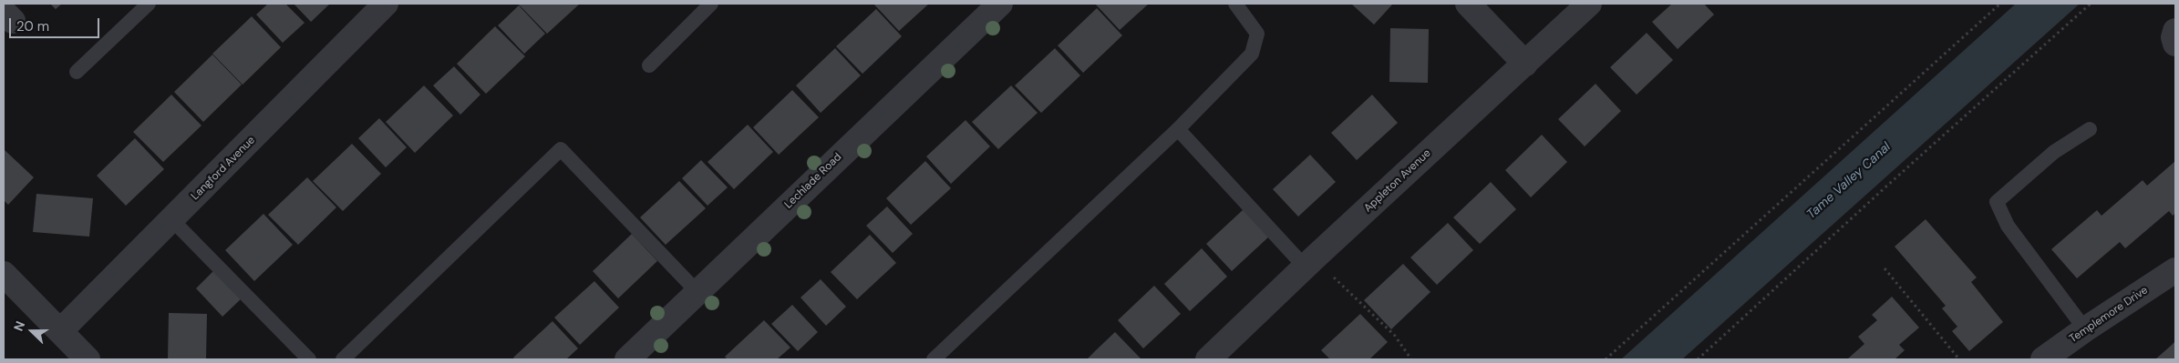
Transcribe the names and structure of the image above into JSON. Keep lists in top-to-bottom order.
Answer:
{
  "streets": {
    "street": [
      "Langford Avenue",
      "Lechlade Road",
      "Appleton Avenue",
      "Templemore Drive"
    ]
  },
  "water": ["Tame Valley Canal"],
  "scale_bar": "20 m",
  "north": "left"
}
